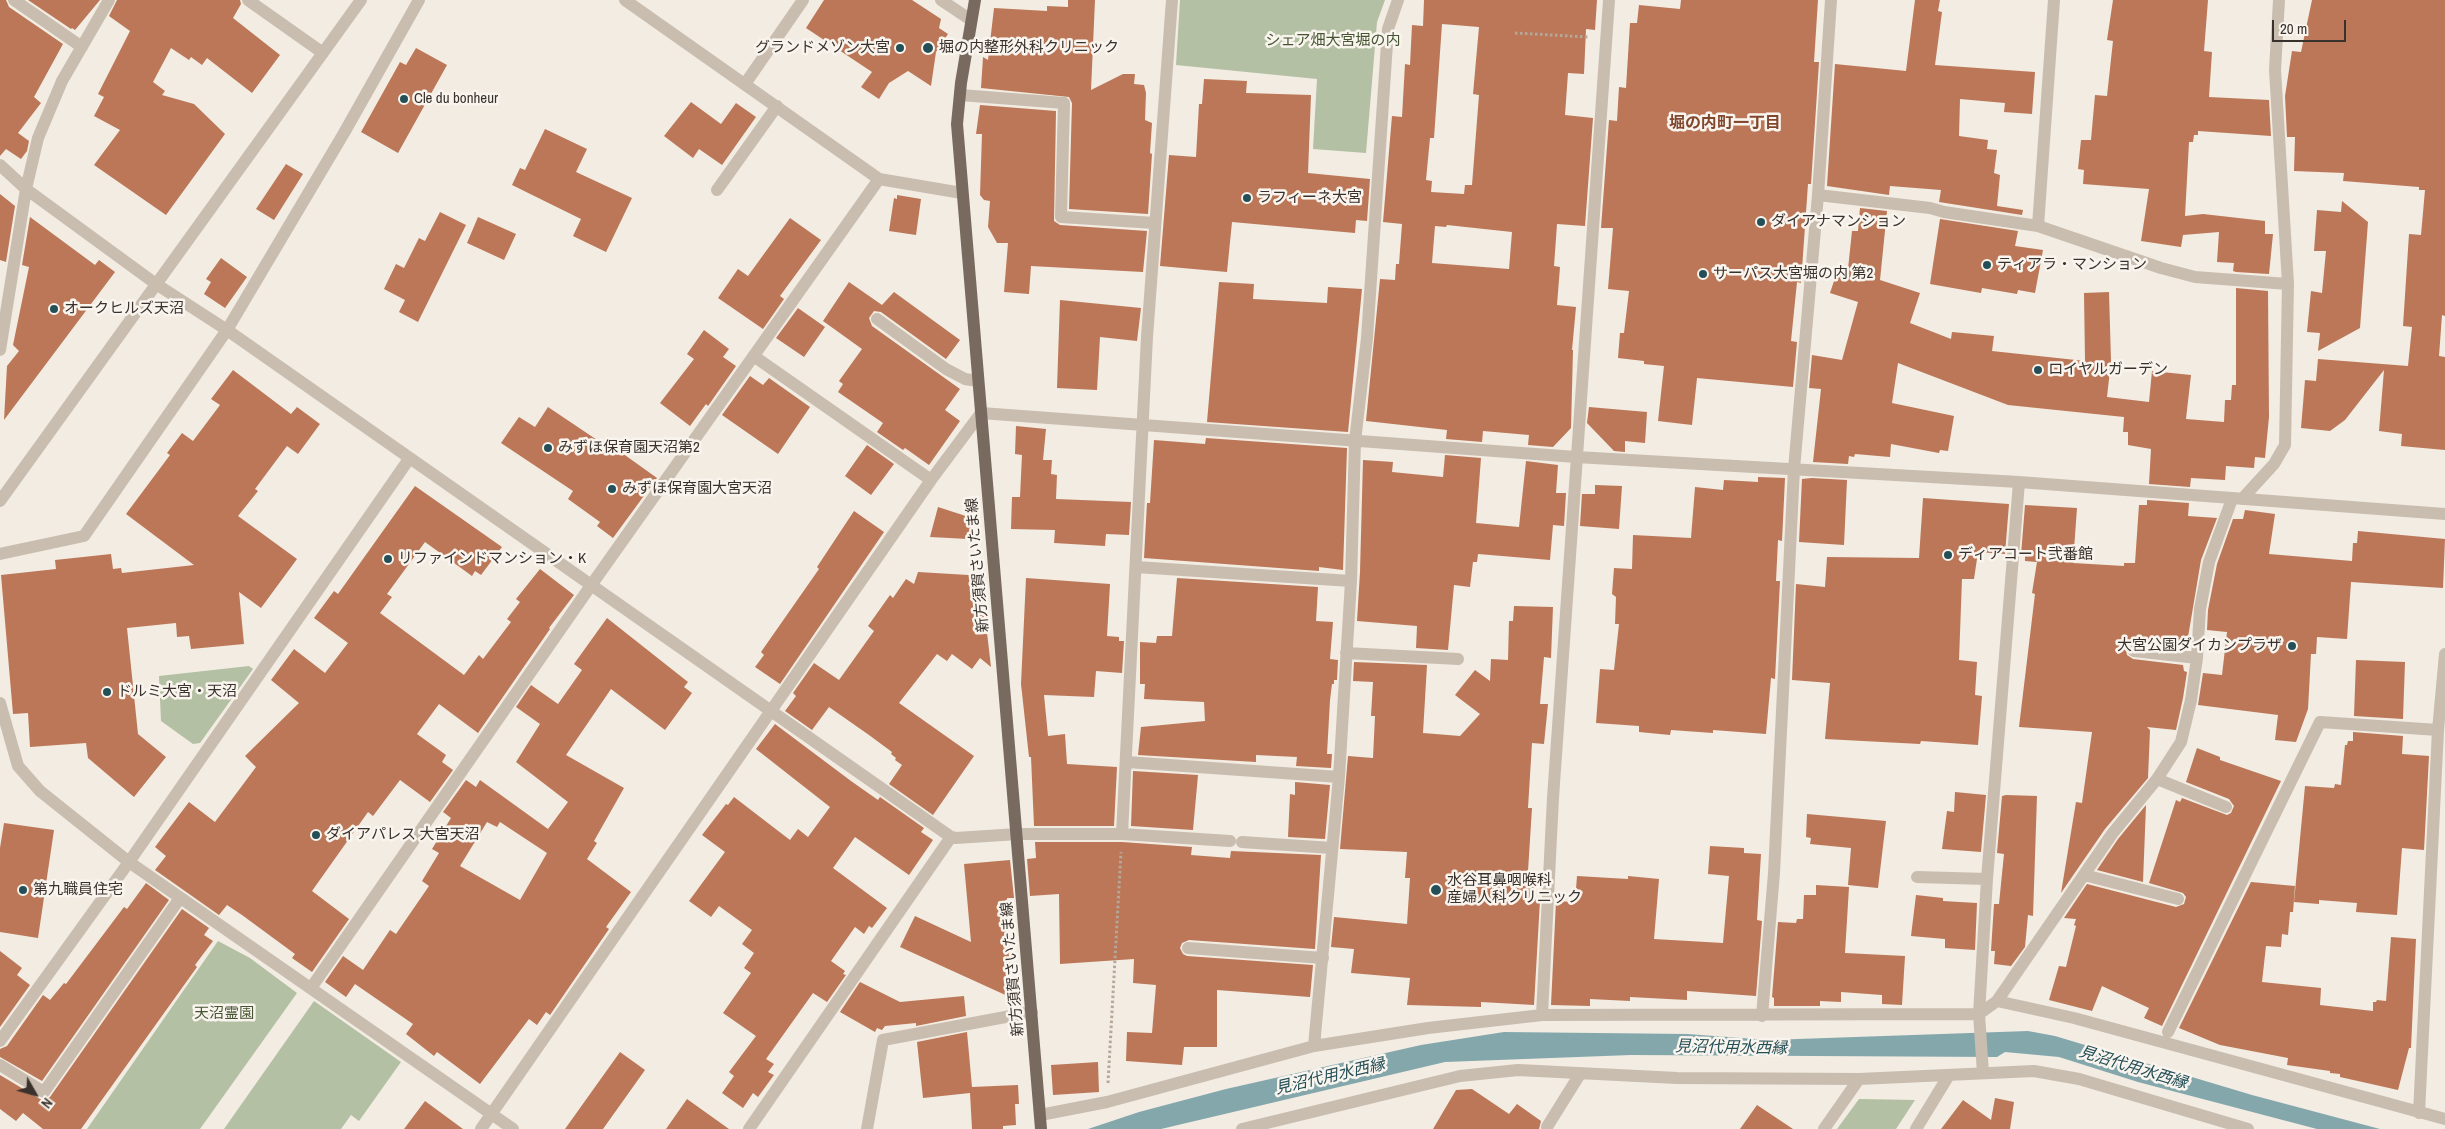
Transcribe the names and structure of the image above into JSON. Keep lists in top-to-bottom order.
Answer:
{
  "streets": {
    "main road": ["新方須賀さいたま線"]
  },
  "districts": ["堀の内町一丁目"],
  "water": ["見沼代用水西縁"],
  "parks": ["シェア畑大宮堀の内", "天沼霊園"],
  "places": [
    "グランドメゾン大宮",
    "堀の内整形外科クリニック",
    "Cle du bonheur",
    "ラフィーネ大宮",
    "ダイアナマンション",
    "ティアラ・マンション",
    "サーパス大宮堀の内 第2",
    "オークヒルズ天沼",
    "ロイヤルガーデン",
    "みずほ保育園天沼第2",
    "みずほ保育園大宮天沼",
    "ディアコート弐番館",
    "リファインドマンション・K",
    "大宮公園ダイカンプラザ",
    "ドルミ大宮・天沼",
    "ダイアパレス 大宮天沼",
    "第九職員住宅",
    "水谷耳鼻咽喉科 産婦人科クリニック"
  ],
  "scale_bar": "20 m",
  "north": "bottom right"
}
